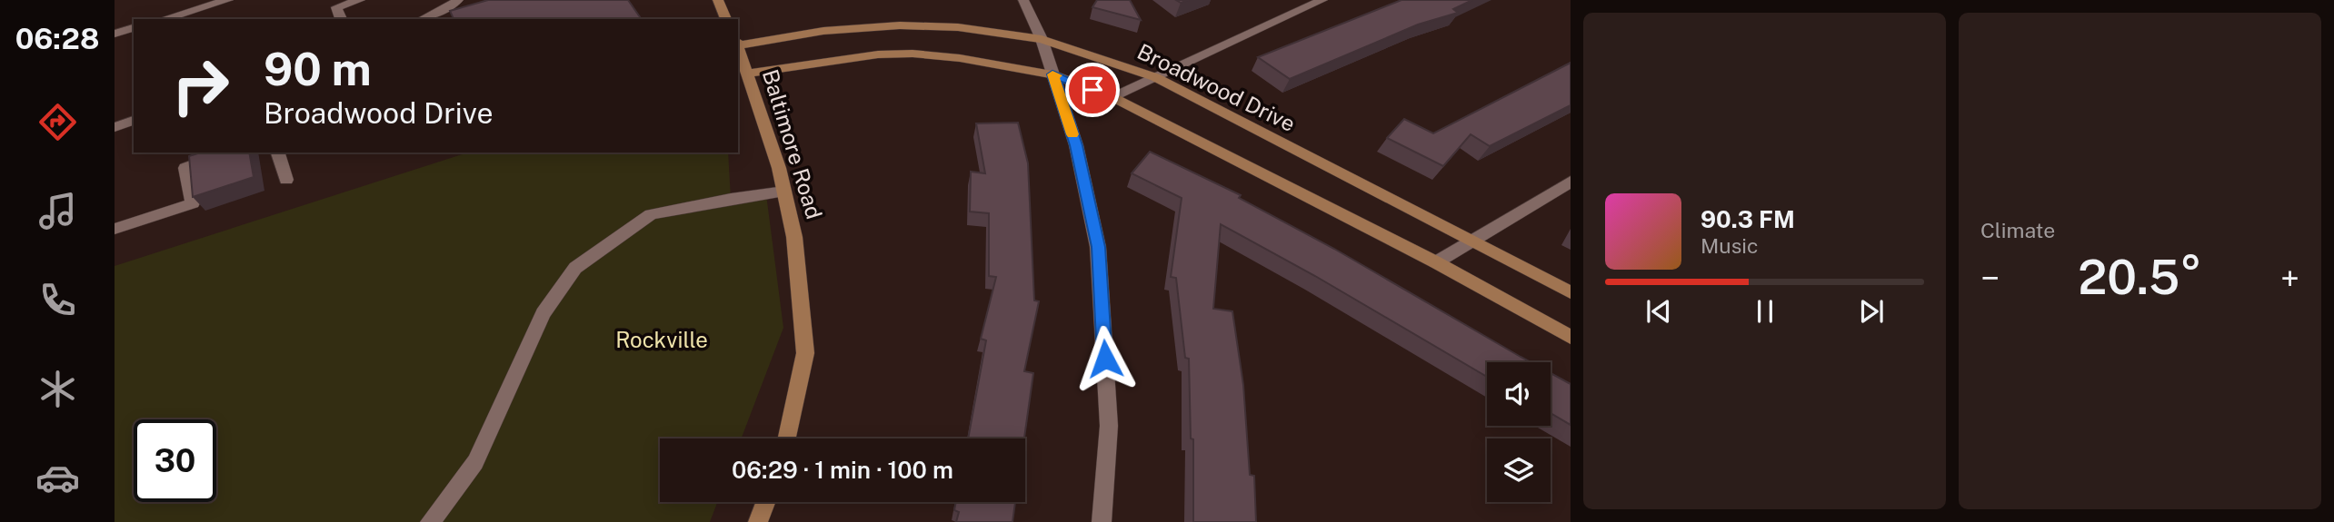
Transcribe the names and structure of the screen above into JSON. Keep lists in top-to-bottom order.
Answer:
{
  "streets": {
    "street": ["Broadwood Drive", "Baltimore Road"]
  },
  "parks": ["Rockville"],
  "page": {
    "tabs": "06:28",
    "tile": "Climate",
    "turn": ["90 m", "Broadwood Drive"],
    "song": ["90.3 FM", "Music"],
    "heat": ["−", "20.5°", "+"],
    "limit": "30",
    "trip": "06:29 · 1 min · 100 m"
  }
}
